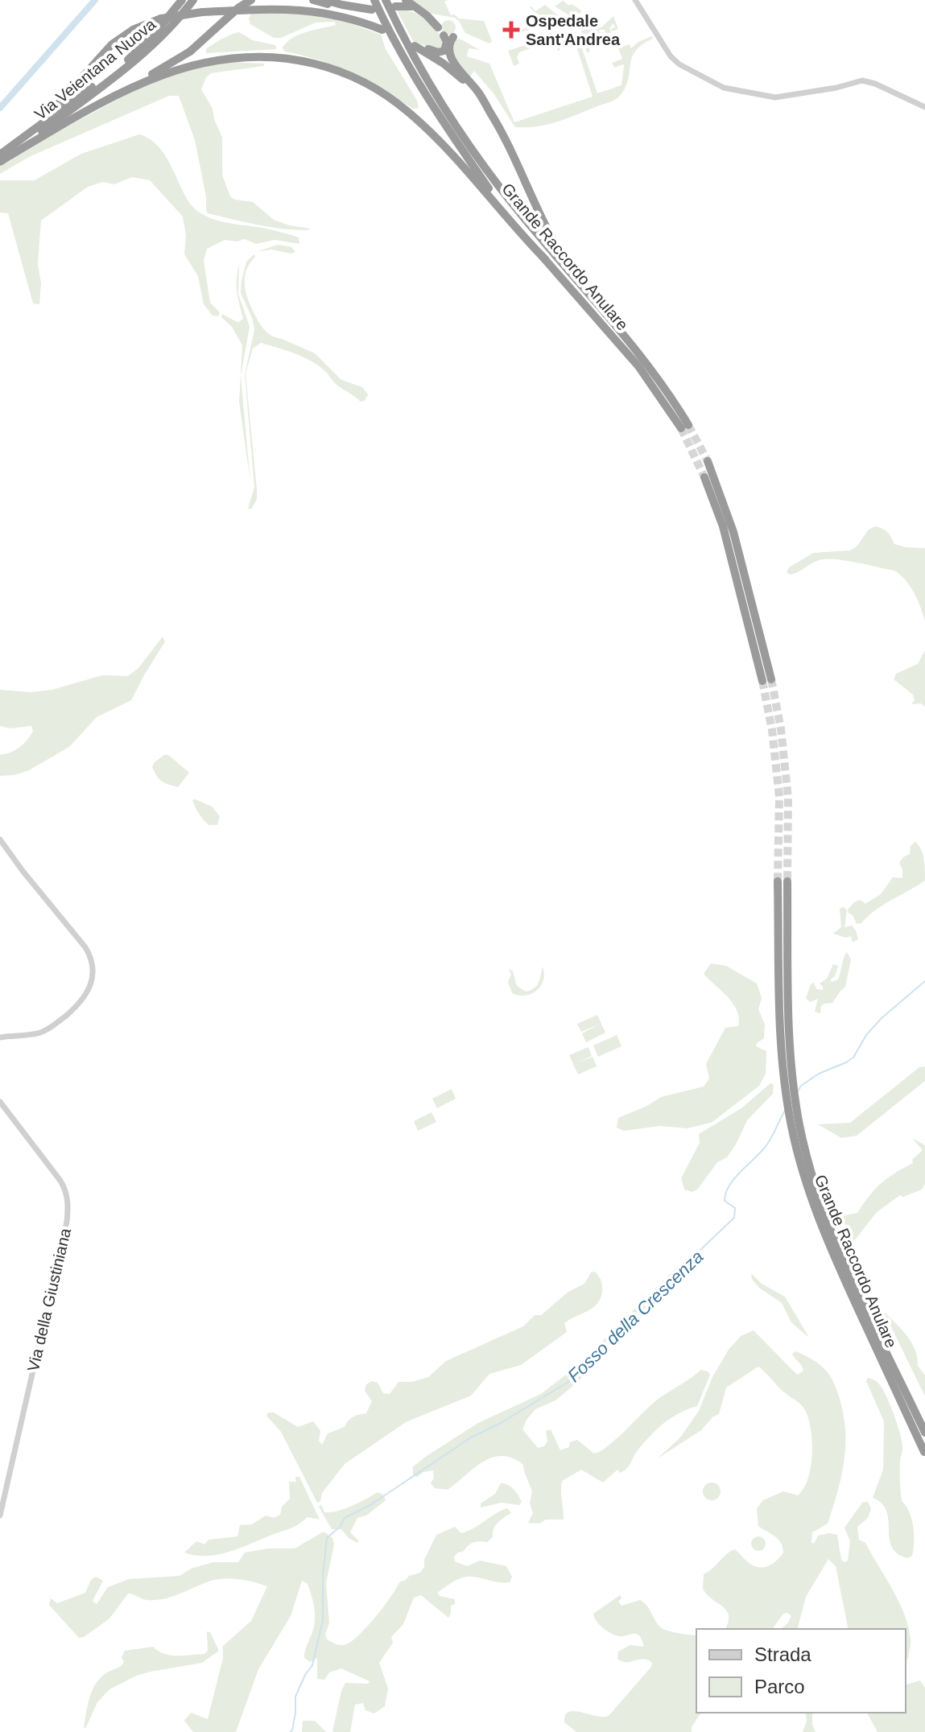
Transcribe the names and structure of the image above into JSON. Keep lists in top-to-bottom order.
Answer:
{
  "streets": {
    "highway": ["Via Veientana Nuova", "Grande Raccordo Anulare"],
    "street": ["Via della Giustiniana"]
  },
  "water": ["Fosso della Crescenza"],
  "places": {
    "health": ["Ospedale Sant'Andrea"]
  },
  "legend": ["Strada", "Parco"]
}
